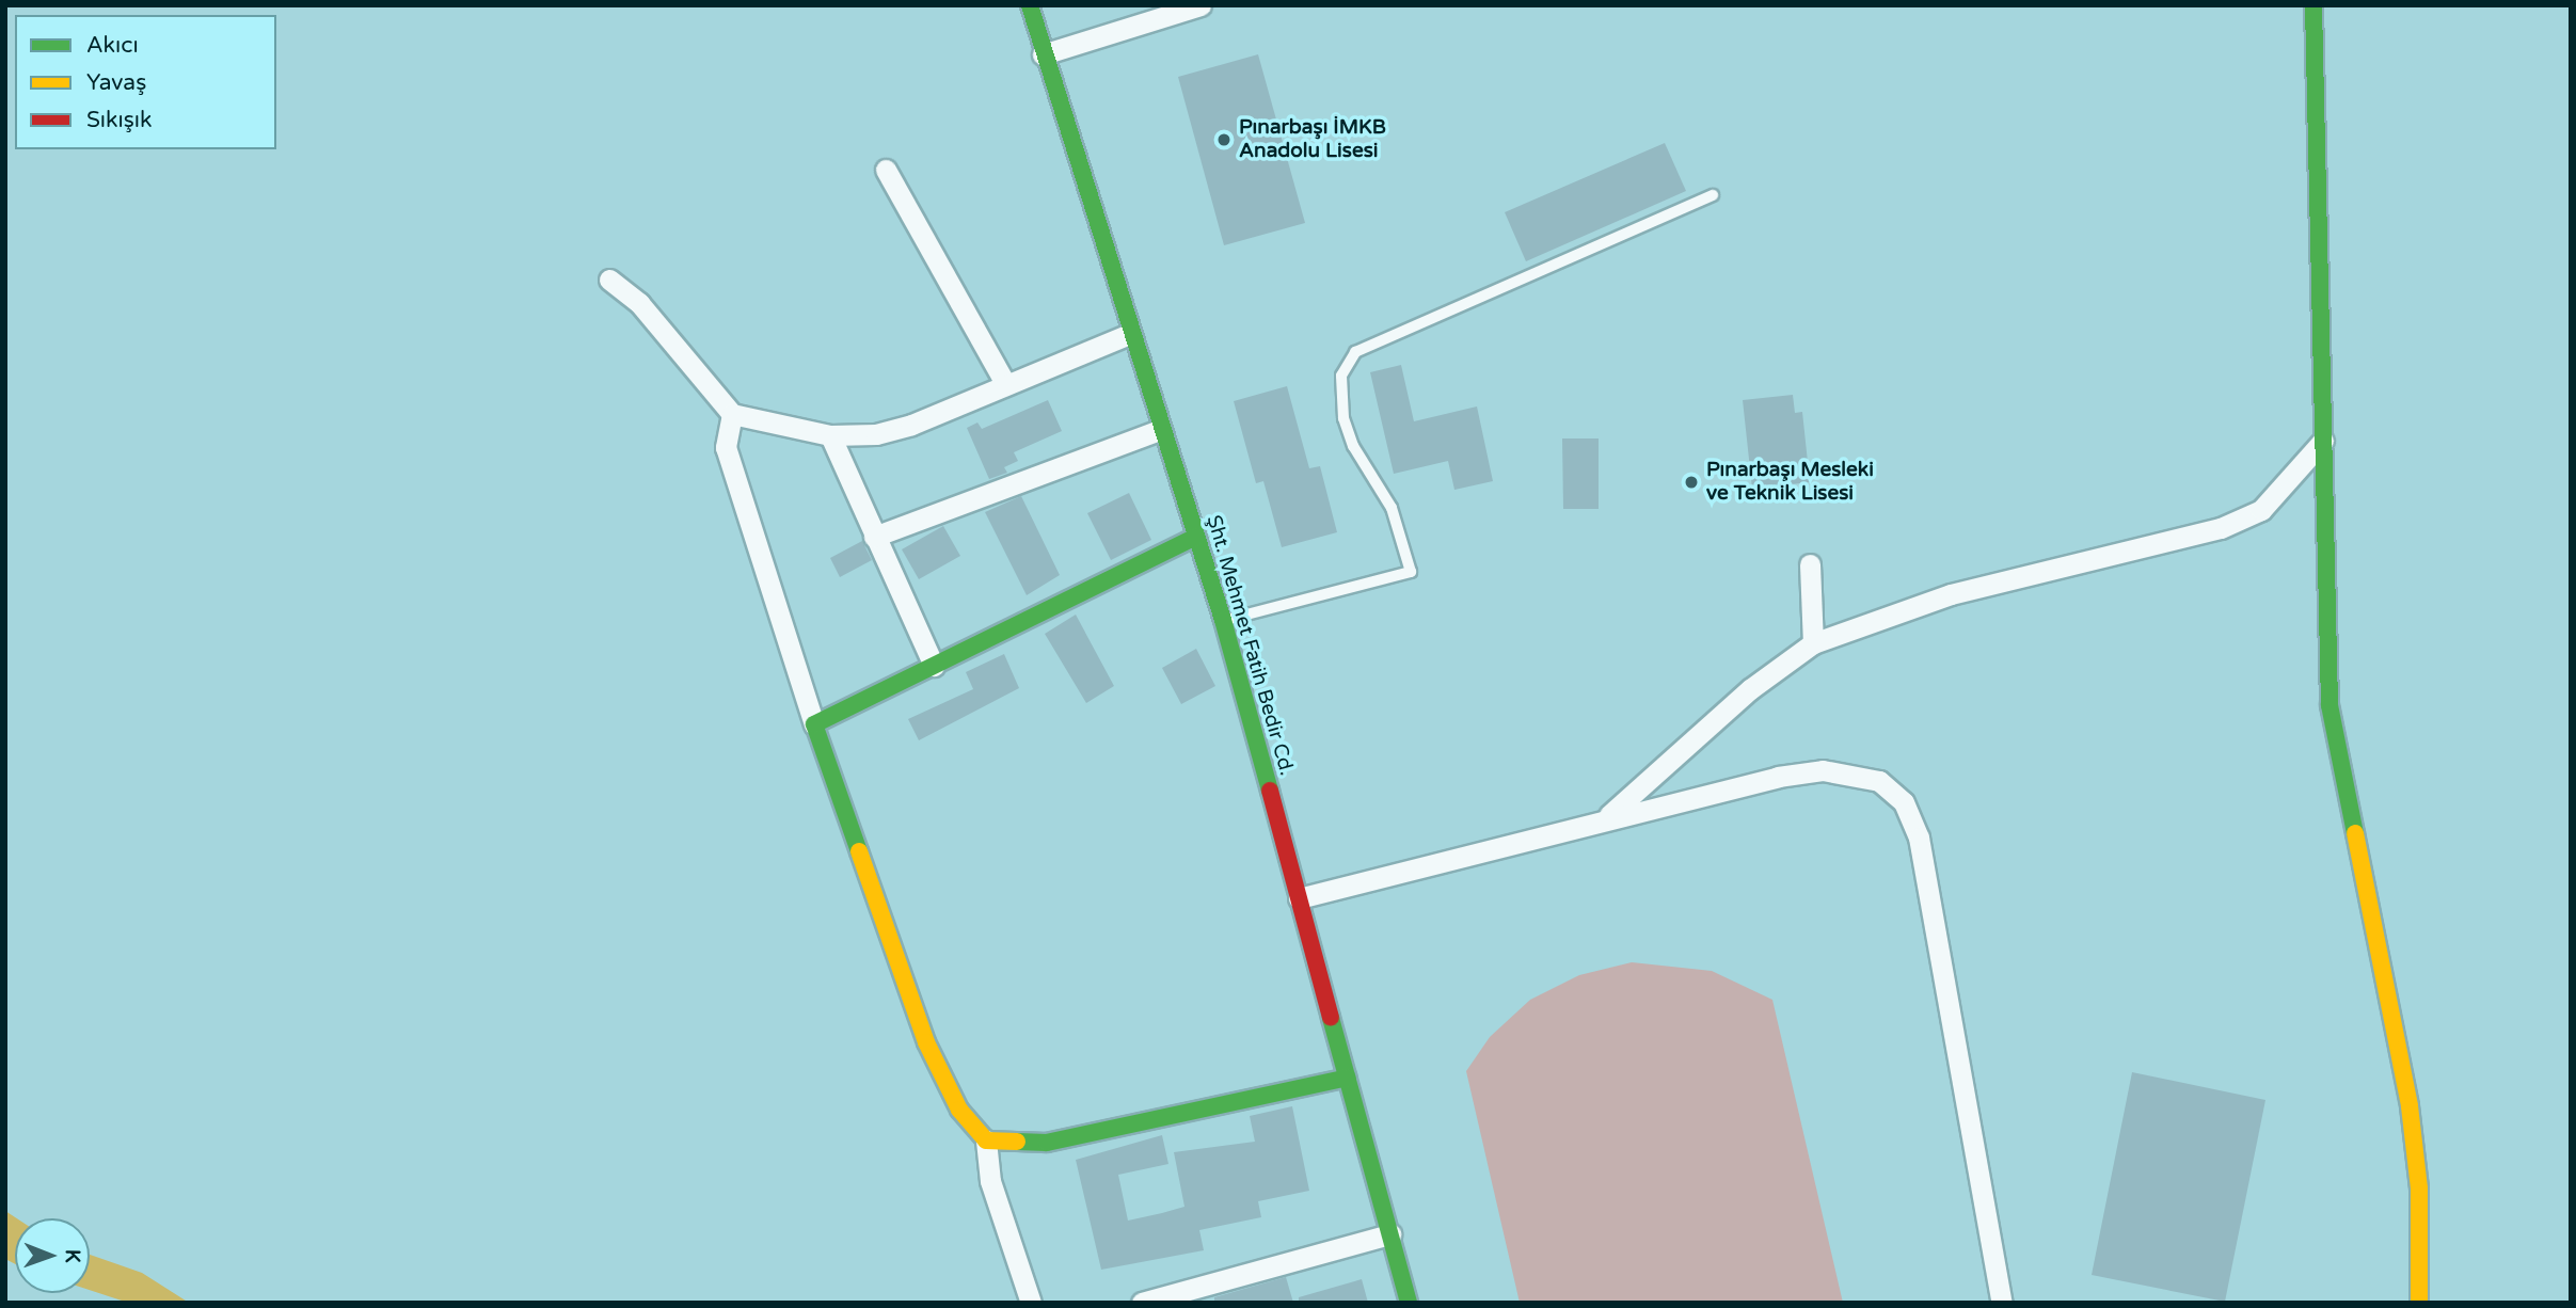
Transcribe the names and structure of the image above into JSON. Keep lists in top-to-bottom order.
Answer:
{
  "streets": {
    "street": ["Şht. Mehmet Fatih Bedir Cd."]
  },
  "places": ["Pınarbaşı İMKB Anadolu Lisesi", "Pınarbaşı Mesleki ve Teknik Lisesi"],
  "legend": ["Akıcı", "Yavaş", "Sıkışık"],
  "north": "right"
}
